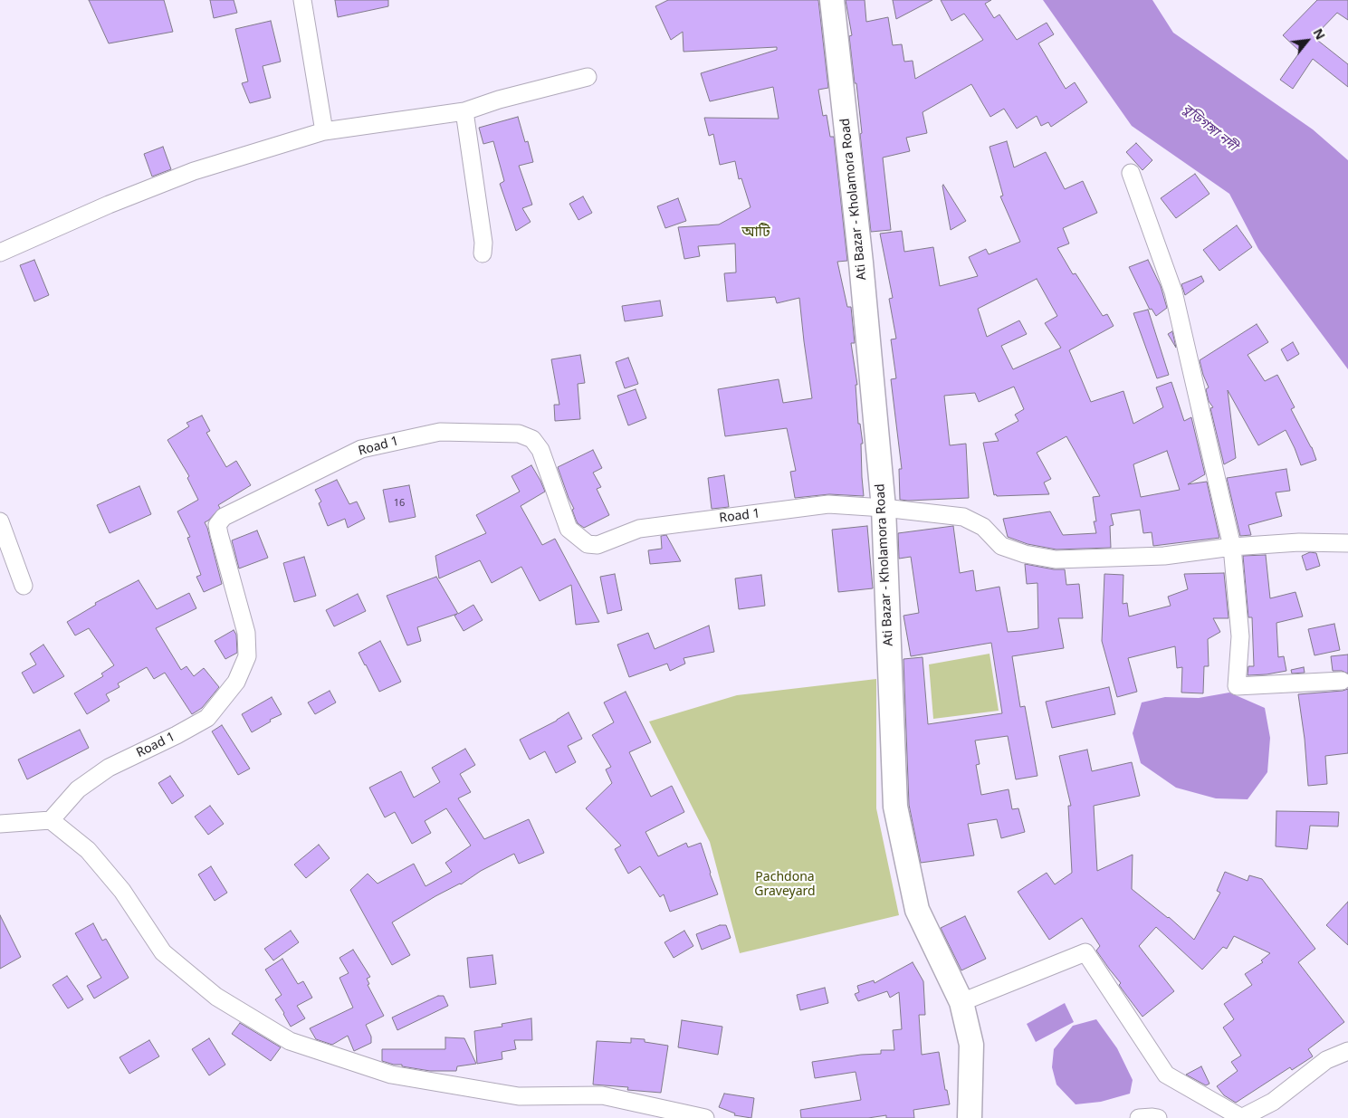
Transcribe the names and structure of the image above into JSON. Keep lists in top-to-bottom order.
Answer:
{
  "streets": {
    "main road": ["Ati Bazar - Kholamora Road"],
    "street": ["Road 1"]
  },
  "crossings": [
    ["Ati Bazar - Kholamora Road", "Road 1"]
  ],
  "districts": ["আটি"],
  "water": ["বুড়িগঙ্গা নদী"],
  "parks": ["Pachdona Graveyard"],
  "house_numbers": ["16"],
  "north": "top right"
}
